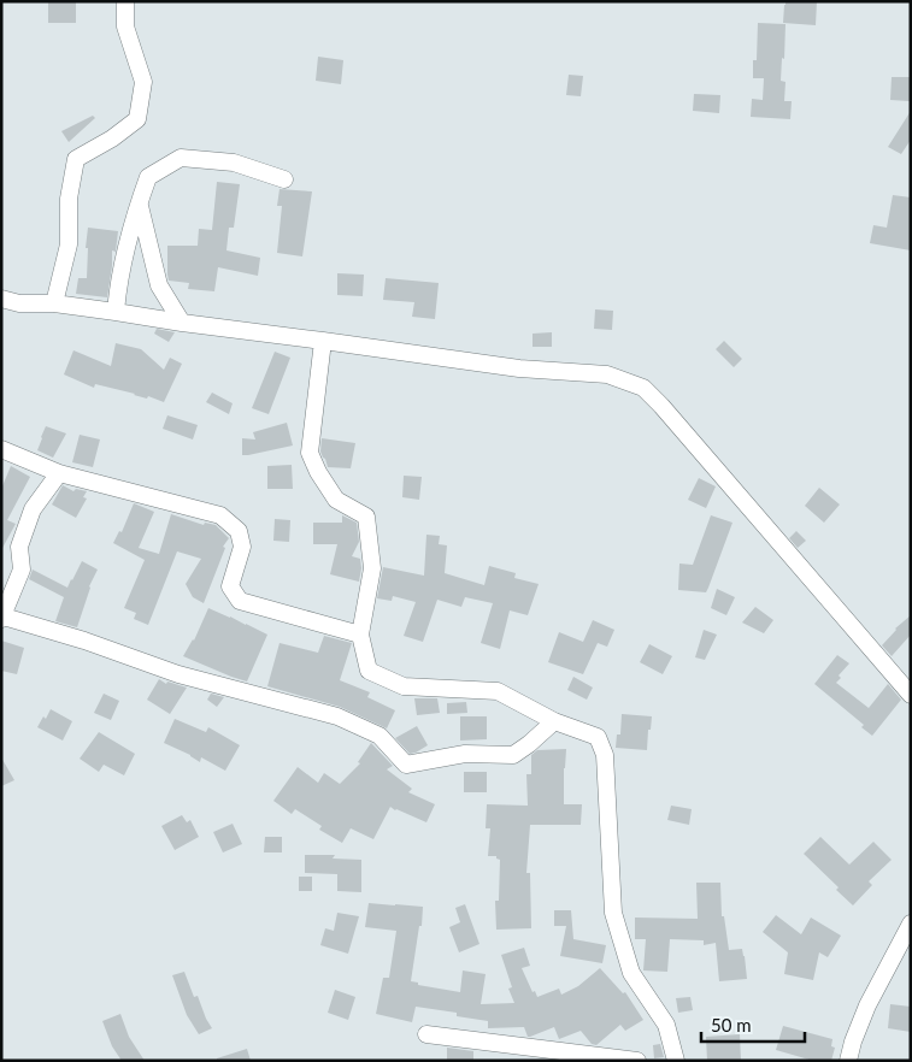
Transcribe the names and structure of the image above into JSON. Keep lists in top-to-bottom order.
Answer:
{
  "scale_bar": "50 m"
}
